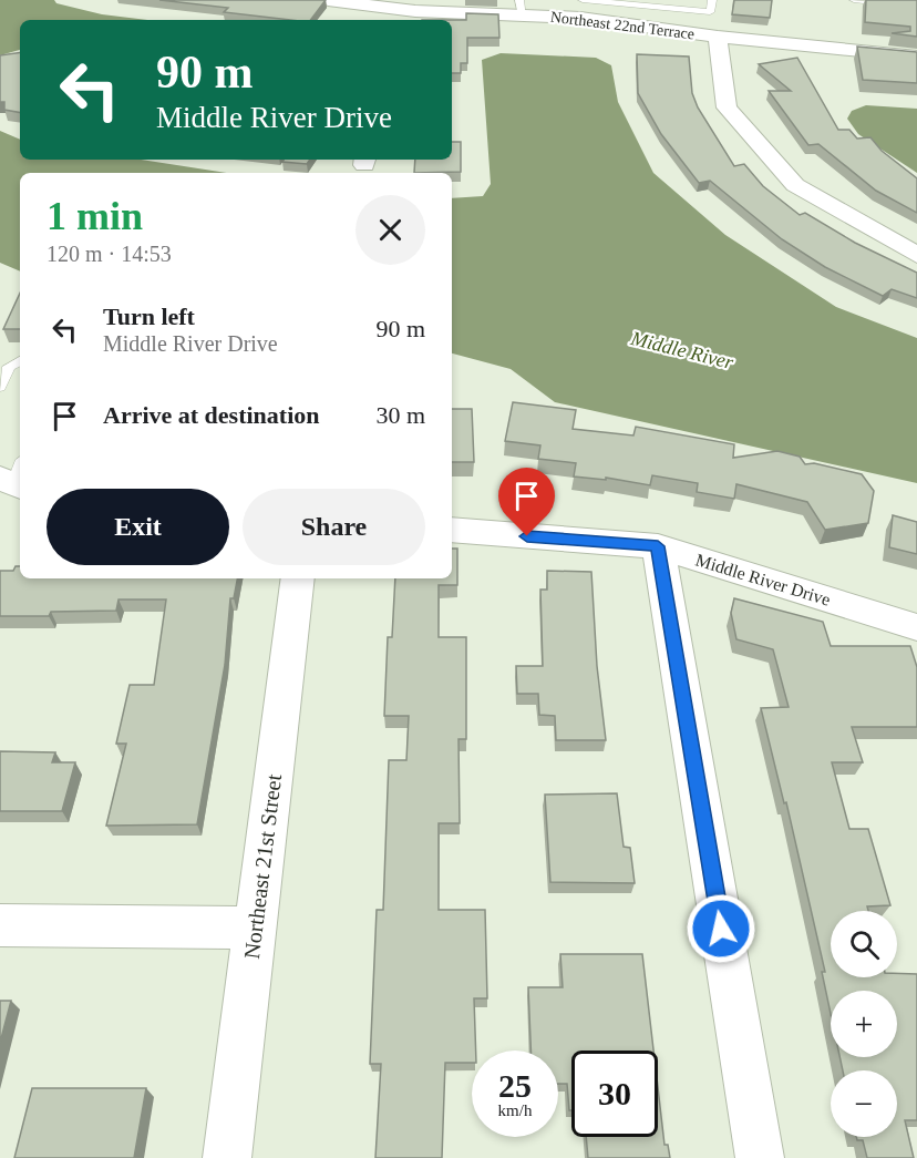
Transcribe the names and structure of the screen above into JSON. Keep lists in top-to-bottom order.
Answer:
{
  "streets": {
    "street": ["Northeast 22nd Terrace", "Middle River Drive", "Northeast 21st Street"]
  },
  "water": ["Middle River"],
  "page": {
    "turn": ["90 m", "Middle River Drive"],
    "heading": ["1 min", "120 m · 14:53"],
    "list": [
      {
        "name": "Turn left",
        "note": "Middle River Drive",
        "value": "90 m"
      },
      {
        "name": "Arrive at destination",
        "value": "30 m"
      }
    ],
    "buttons": ["Exit", "Share"],
    "map_buttons": ["+", "−"],
    "speed": "25 km/h",
    "limit": "30"
  }
}
